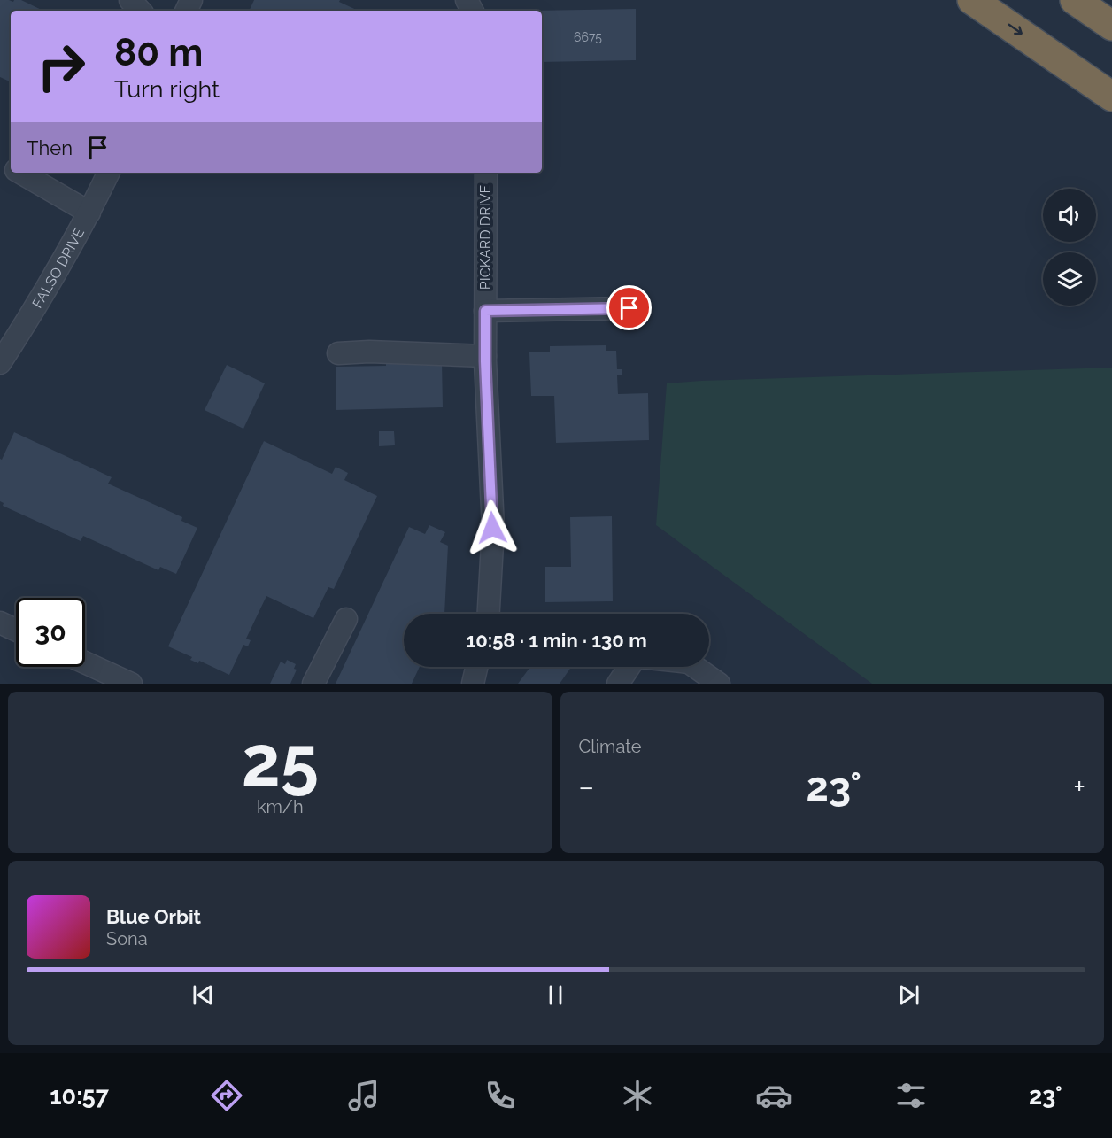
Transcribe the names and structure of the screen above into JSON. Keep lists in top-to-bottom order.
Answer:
{
  "streets": {
    "street": ["PICKARD DRIVE", "FALSO DRIVE"]
  },
  "house_numbers": ["6675"],
  "page": {
    "turn": ["80 m", "Turn right"],
    "then": "Then",
    "limit": "30",
    "trip": "10:58 · 1 min · 130 m",
    "tile": [
      ["25", "km/h"],
      "Climate"
    ],
    "heat": ["−", "23°", "+"],
    "song": ["Blue Orbit", "Sona"],
    "tabs": ["10:57", "23°"]
  }
}
